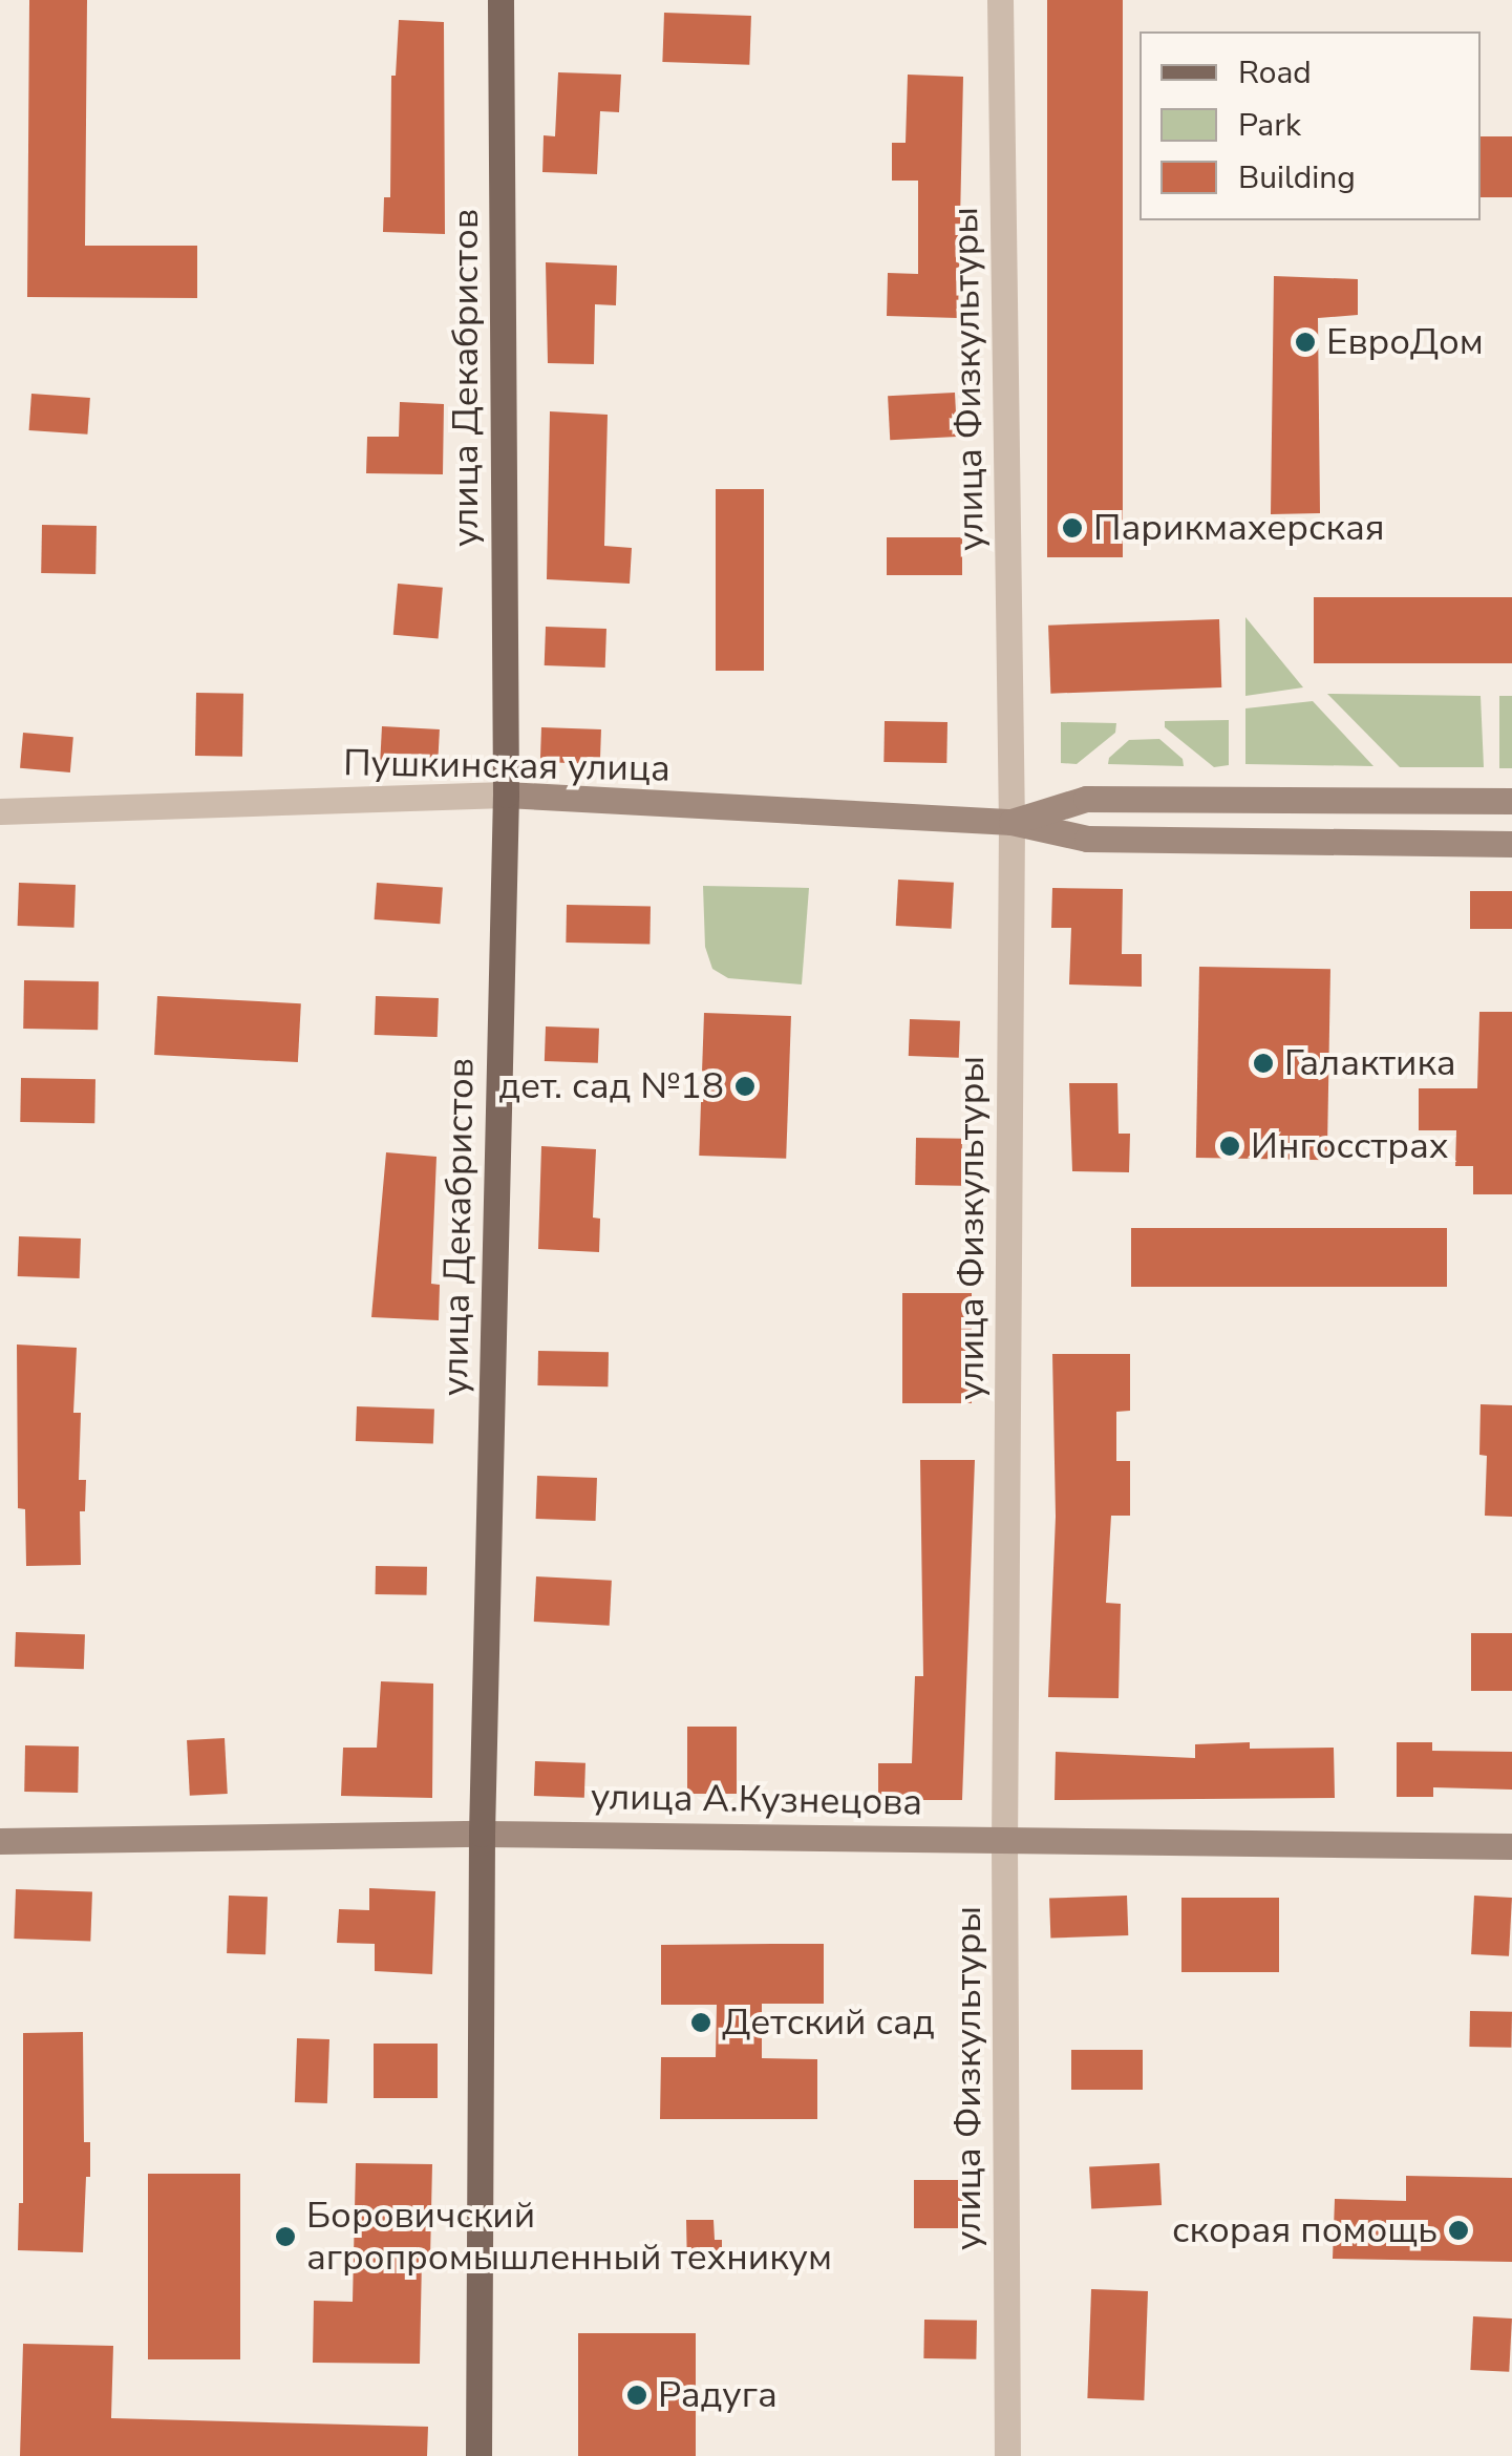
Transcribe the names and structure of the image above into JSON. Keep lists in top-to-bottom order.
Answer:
{
  "streets": {
    "main road": ["улица Декабристов", "Пушкинская улица", "улица А.Кузнецова"],
    "street": ["улица Физкультуры"]
  },
  "crossings": [
    ["улица Декабристов", "Пушкинская улица"],
    ["улица Декабристов", "улица А.Кузнецова"],
    ["улица Физкультуры", "Пушкинская улица"],
    ["улица Физкультуры", "улица А.Кузнецова"]
  ],
  "places": [
    "ЕвроДом",
    "Парикмахерская",
    "Галактика",
    "дет. сад №18",
    "Ингосстрах",
    "Детский сад",
    "скорая помощь",
    "Боровичский агропромышленный техникум",
    "Радуга"
  ],
  "legend": ["Road", "Park", "Building"]
}
